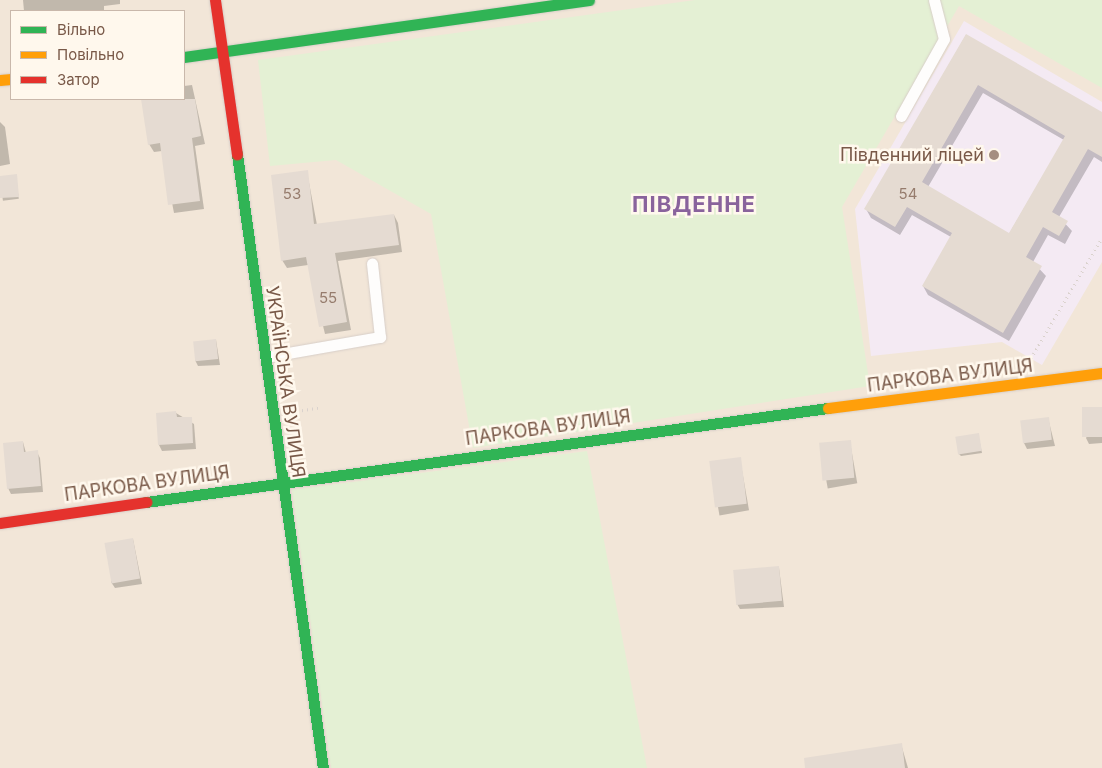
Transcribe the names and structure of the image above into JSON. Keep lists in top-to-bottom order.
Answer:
{
  "streets": {
    "street": ["ПАРКОВА ВУЛИЦЯ", "УКРАЇНСЬКА ВУЛИЦЯ"]
  },
  "crossings": [
    ["ПАРКОВА ВУЛИЦЯ", "УКРАЇНСЬКА ВУЛИЦЯ"]
  ],
  "districts": ["ПІВДЕННЕ"],
  "places": ["Південний ліцей"],
  "house_numbers": ["53", "54", "55"],
  "legend": ["Вільно", "Повільно", "Затор"]
}
